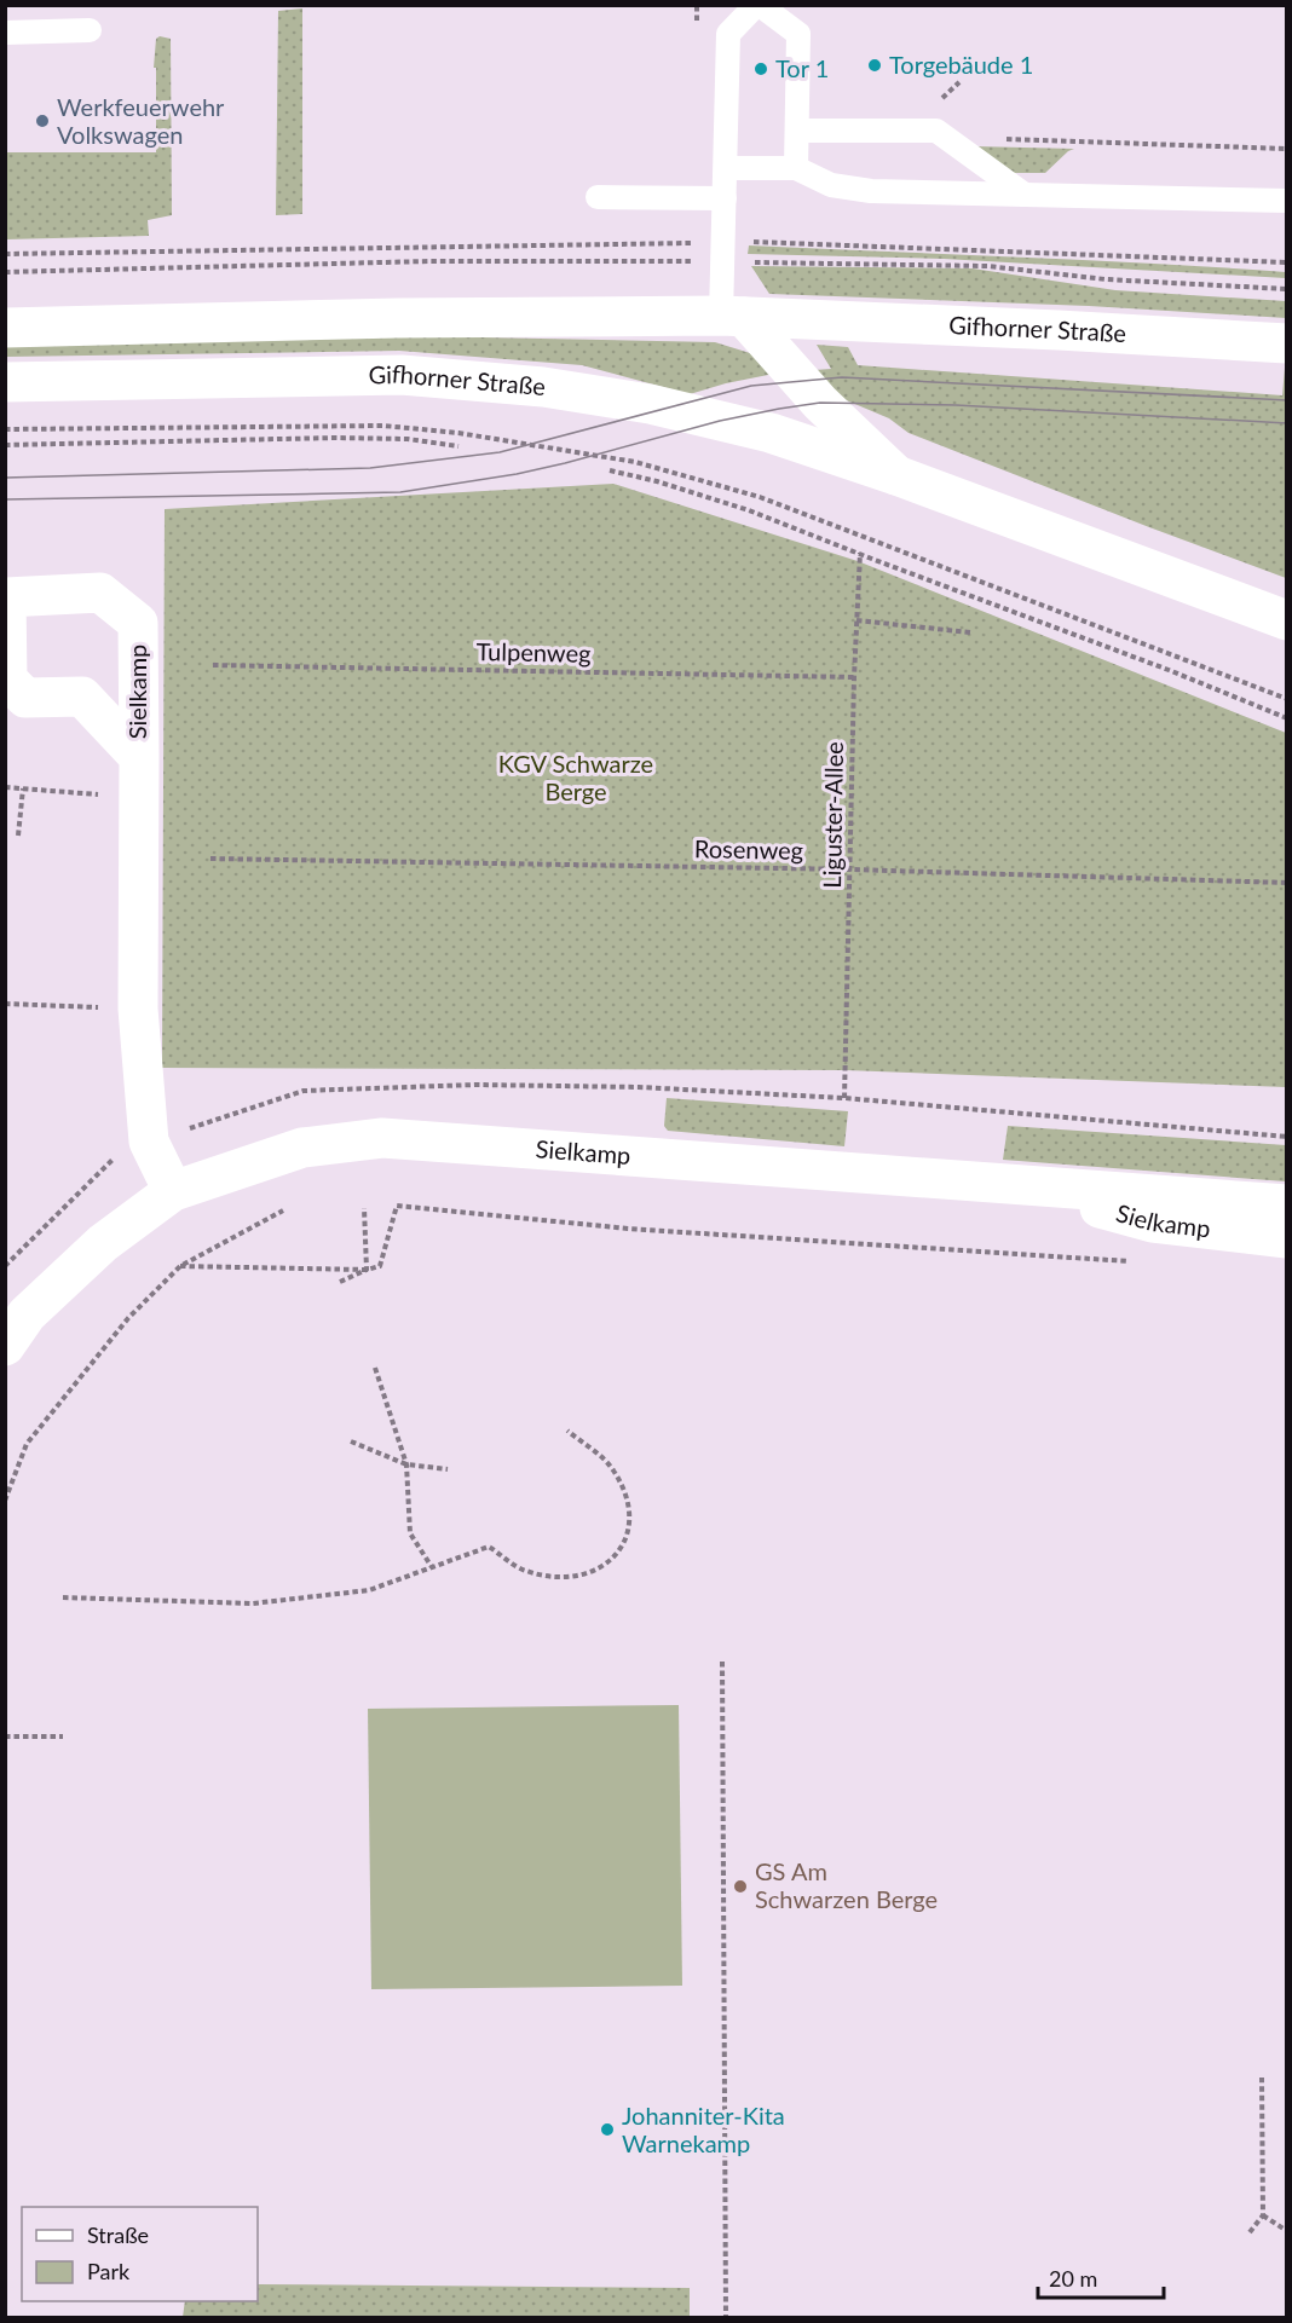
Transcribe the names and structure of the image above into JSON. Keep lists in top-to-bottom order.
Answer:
{
  "streets": {
    "street": ["Gifhorner Straße", "Sielkamp"],
    "path": ["Tulpenweg", "Liguster-Allee", "Rosenweg"]
  },
  "crossings": [
    ["Tulpenweg", "Liguster-Allee"],
    ["Liguster-Allee", "Rosenweg"]
  ],
  "parks": ["KGV Schwarze Berge"],
  "places": [
    "Torgebäude 1",
    "Tor 1",
    "Werkfeuerwehr Volkswagen",
    "GS Am Schwarzen Berge",
    "Johanniter-Kita Warnekamp"
  ],
  "legend": ["Straße", "Park"],
  "scale_bar": "20 m"
}
